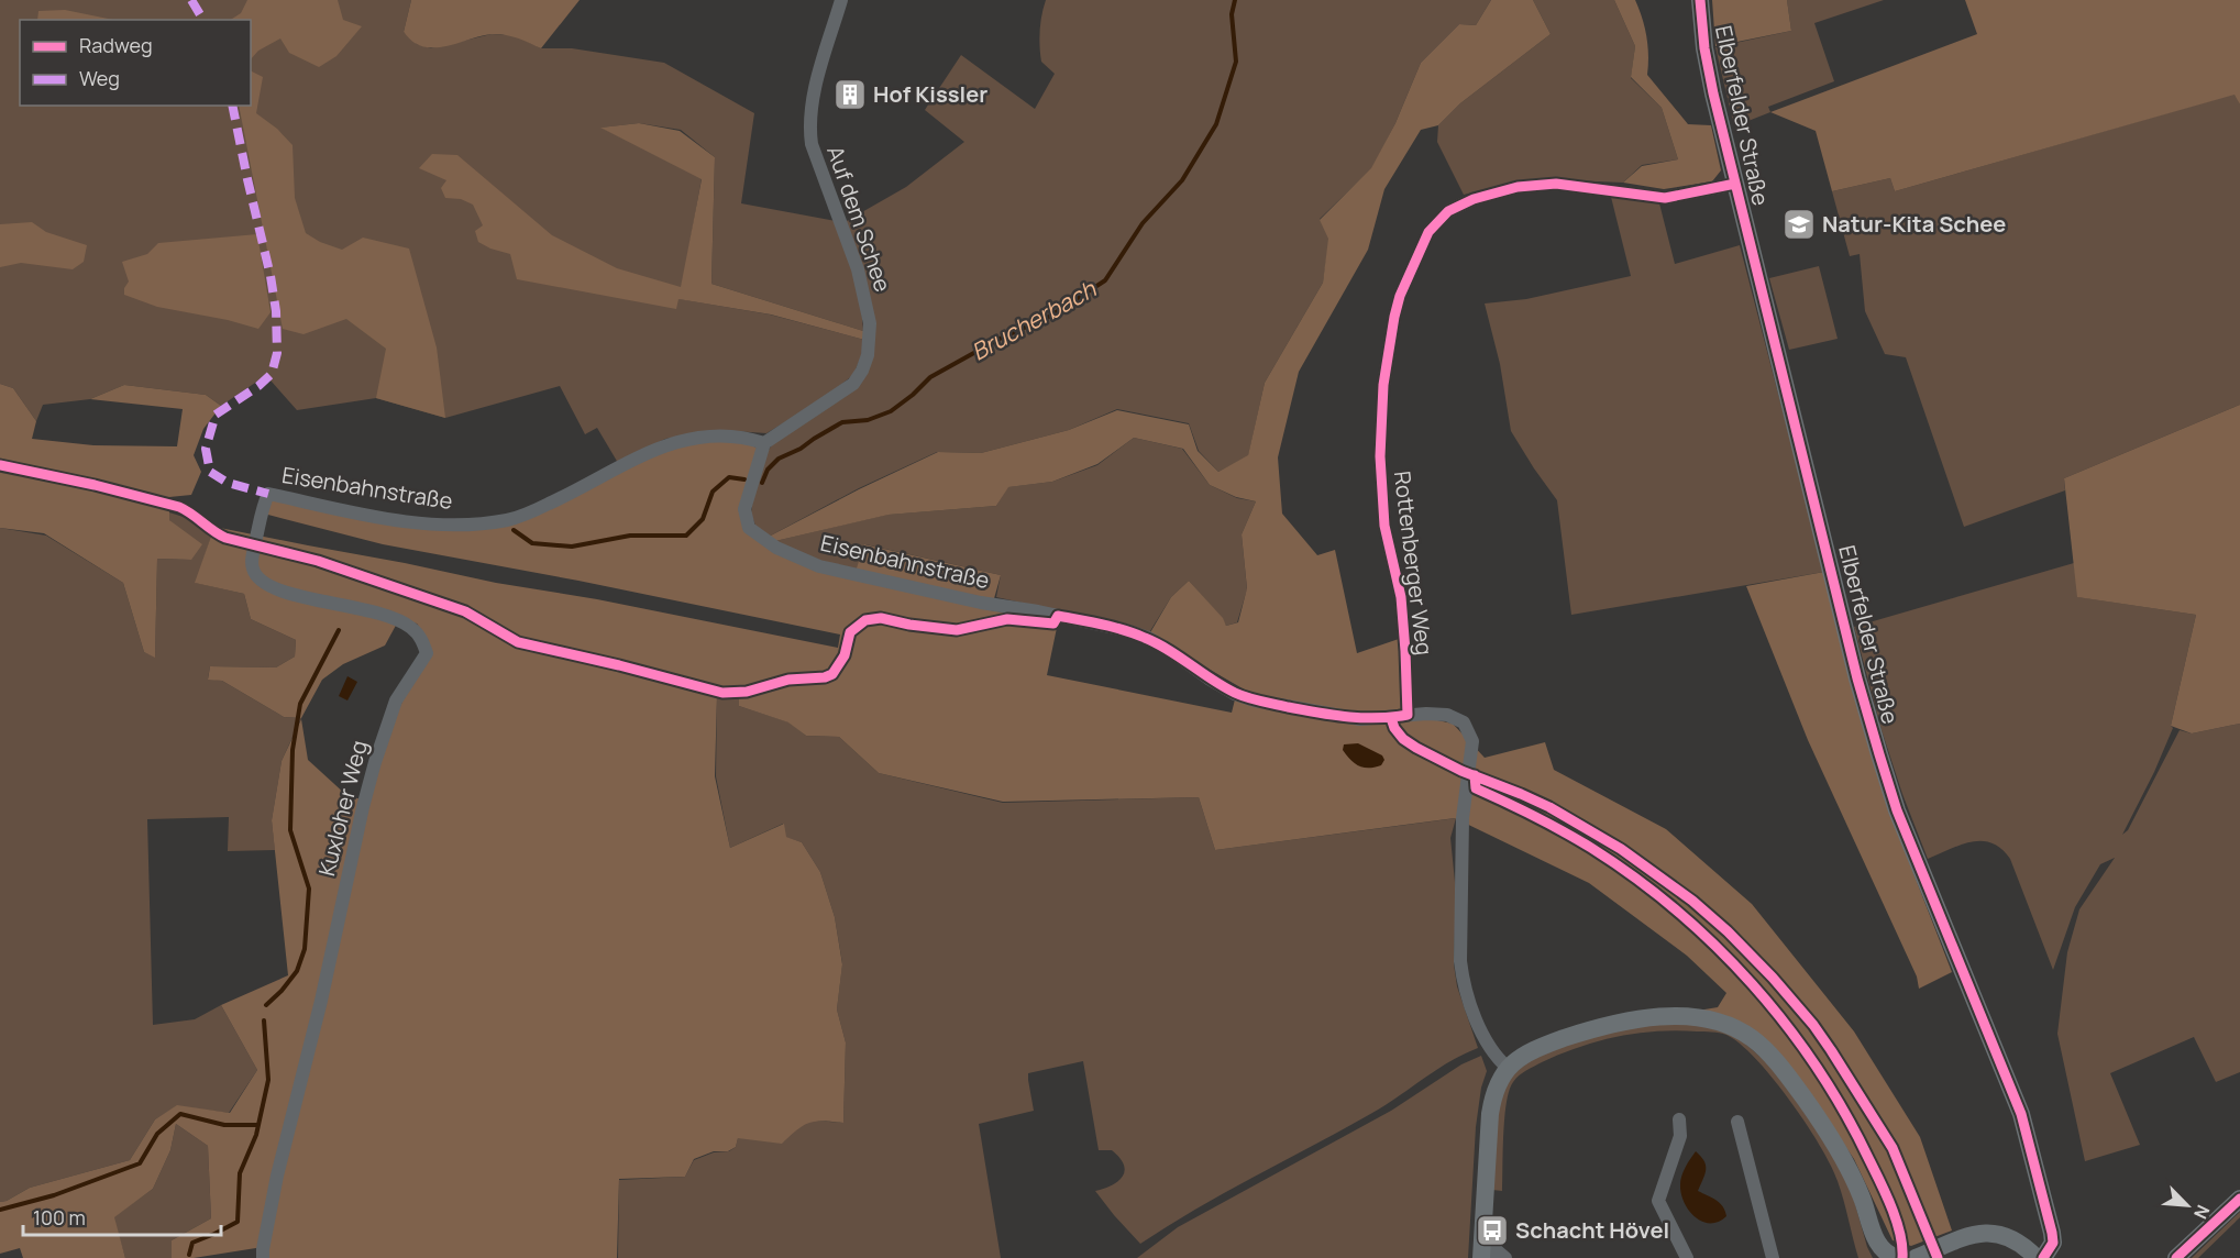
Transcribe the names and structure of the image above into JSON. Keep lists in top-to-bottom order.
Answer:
{
  "streets": {
    "main road": ["Elberfelder Straße"],
    "street": [
      "Auf dem Schee",
      "Eisenbahnstraße",
      "Rottenberger Weg",
      "Kuxloher Weg"
    ]
  },
  "crossings": [
    ["Elberfelder Straße", "Rottenberger Weg"],
    ["Auf dem Schee", "Eisenbahnstraße"],
    ["Eisenbahnstraße", "Rottenberger Weg"],
    ["Eisenbahnstraße", "Kuxloher Weg"]
  ],
  "water": ["Brucherbach"],
  "places": {
    "building": ["Hof Kissler"],
    "school or university": ["Natur-Kita Schee"],
    "bus stop": ["Schacht Hövel"]
  },
  "legend": ["Radweg", "Weg"],
  "scale_bar": "100 m",
  "north": "bottom right"
}
